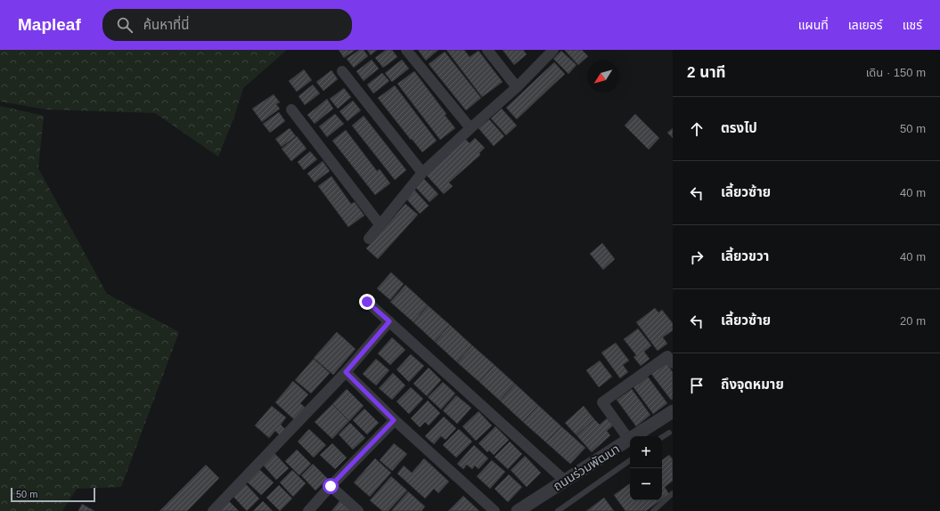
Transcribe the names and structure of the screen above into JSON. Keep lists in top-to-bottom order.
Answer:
{
  "streets": {
    "street": ["ถนนร่วมพัฒนา"]
  },
  "scale_bar": "50 m",
  "north": "bottom left",
  "page": {
    "header": "Mapleaf",
    "search": "ค้นหาที่นี่",
    "nav": ["แผนที่", "เลเยอร์", "แชร์"],
    "heading": ["2 นาที", "เดิน · 150 m"],
    "list": [
      ["ตรงไป", "50 m"],
      ["เลี้ยวซ้าย", "40 m"],
      ["เลี้ยวขวา", "40 m"],
      ["เลี้ยวซ้าย", "20 m"],
      "ถึงจุดหมาย"
    ],
    "map_buttons": ["+", "−"],
    "scale": "50 m"
  }
}
